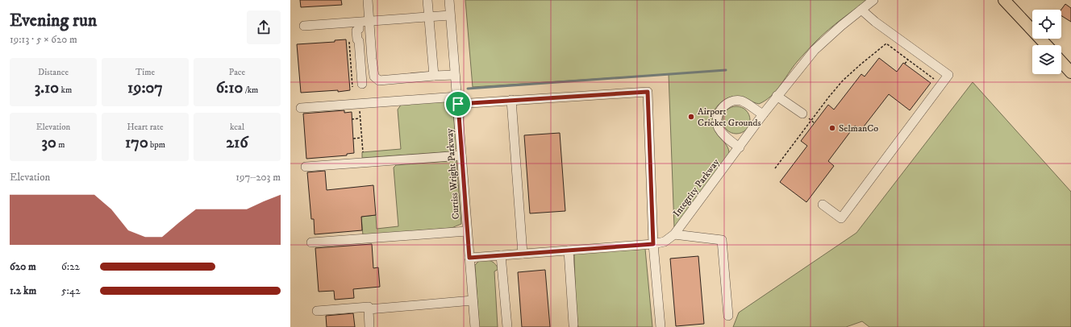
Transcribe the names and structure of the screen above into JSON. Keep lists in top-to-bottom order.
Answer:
{
  "streets": {
    "street": ["Curtiss Wright Parkway", "Integrity Parkway"]
  },
  "crossings": [
    ["Curtiss Wright Parkway", "Integrity Parkway"]
  ],
  "places": ["Airport Cricket Grounds", "SelmanCo"],
  "page": {
    "heading": ["Evening run", "19:13 · 5 × 620 m"],
    "stats": [
      ["Distance", "3.10 km"],
      ["Time", "19:07"],
      ["Pace", "6:10 /km"],
      ["Elevation", "30 m"],
      ["Heart rate", "170 bpm"],
      ["kcal", "216"]
    ],
    "chart": ["Elevation", "197–203 m"],
    "list": [
      {
        "name": "620 m",
        "note": "6:22"
      },
      {
        "name": "1.2 km",
        "note": "5:42"
      }
    ]
  }
}
